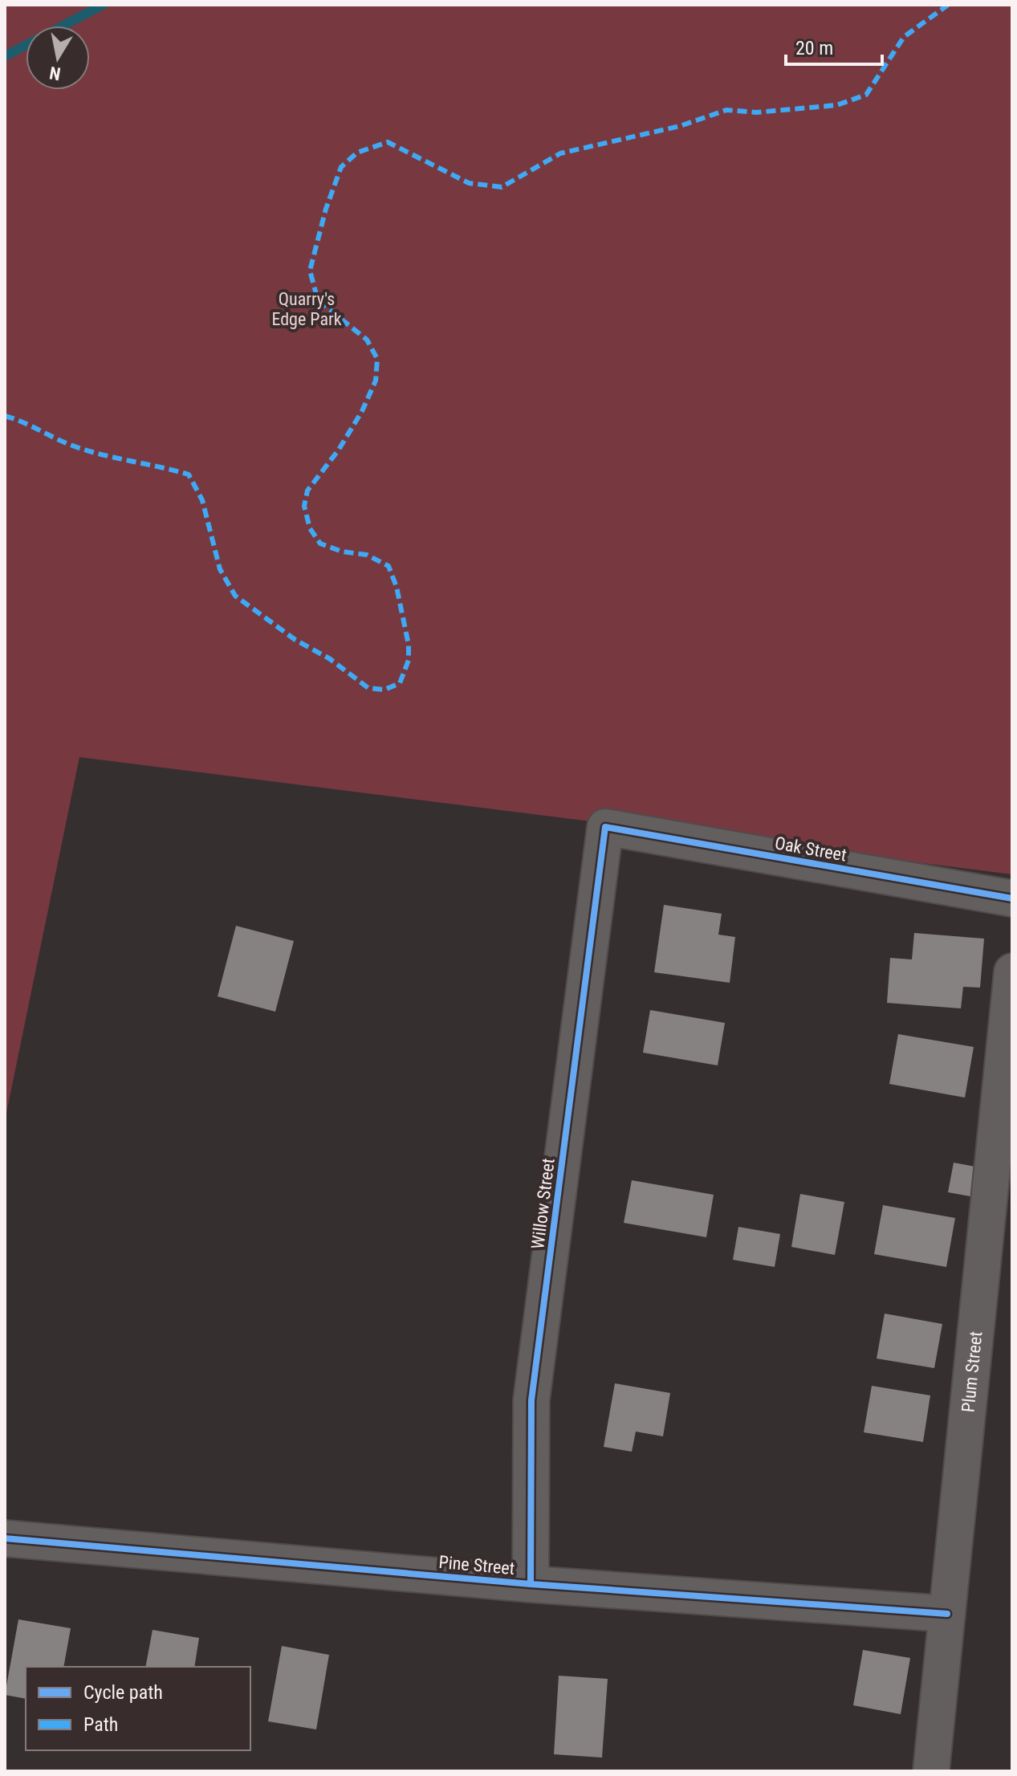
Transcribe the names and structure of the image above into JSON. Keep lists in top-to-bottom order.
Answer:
{
  "streets": {
    "street": [
      "Oak Street",
      "Willow Street",
      "Plum Street",
      "Pine Street"
    ]
  },
  "crossings": [
    ["Oak Street", "Willow Street"],
    ["Willow Street", "Pine Street"],
    ["Plum Street", "Pine Street"]
  ],
  "parks": ["Quarry's Edge Park"],
  "legend": ["Cycle path", "Path"],
  "scale_bar": "20 m",
  "north": "bottom"
}
